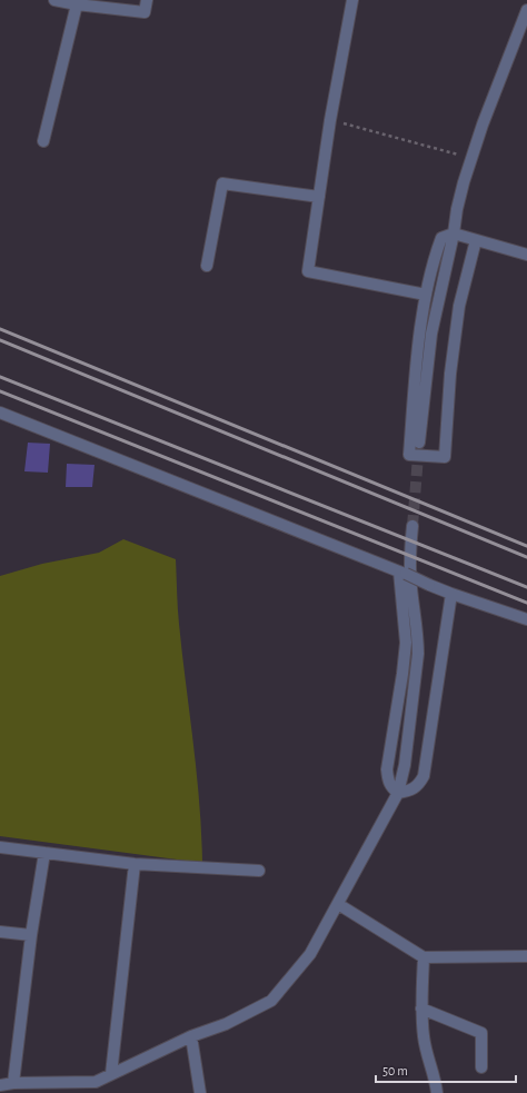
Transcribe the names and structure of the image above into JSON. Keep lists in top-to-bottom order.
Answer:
{
  "scale_bar": "50 m"
}
